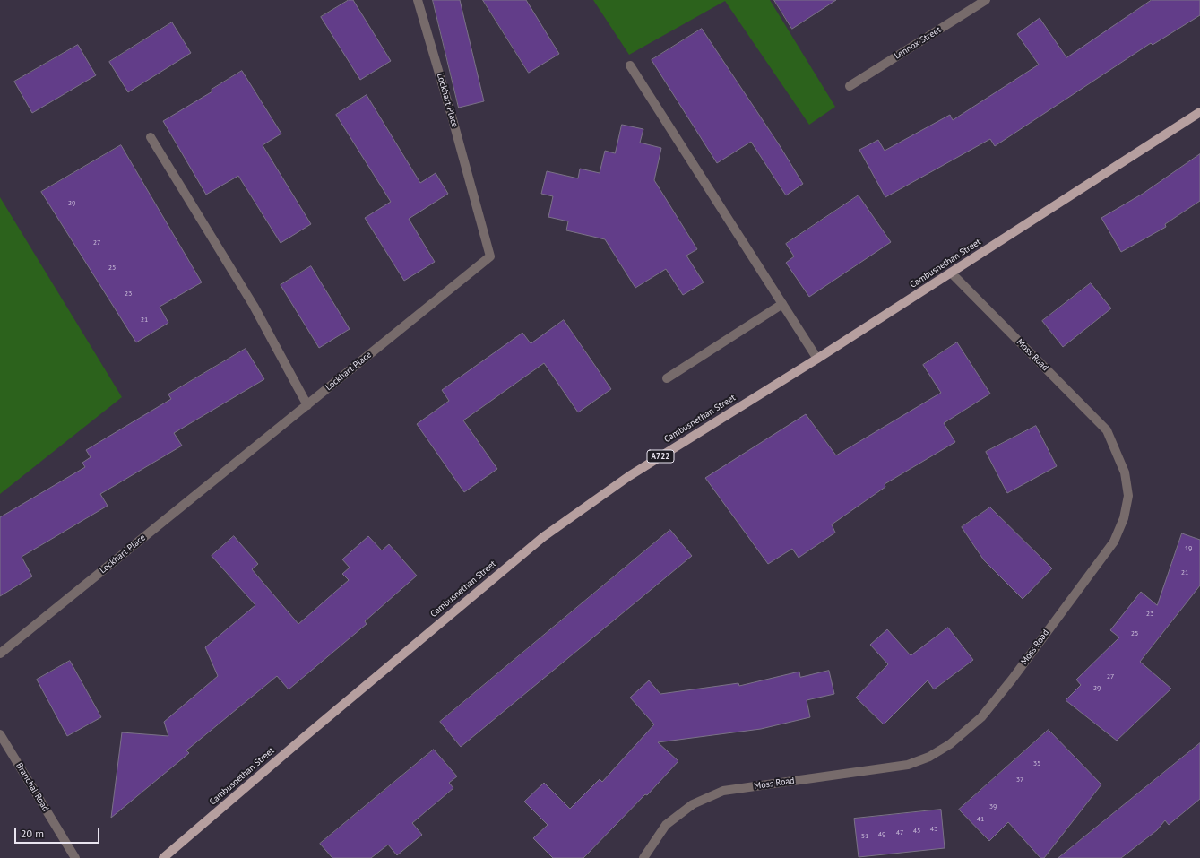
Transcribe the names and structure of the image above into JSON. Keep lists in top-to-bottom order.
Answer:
{
  "streets": {
    "main road": ["Cambusnethan Street", "A722"],
    "street": [
      "Lennox Street",
      "Lockhart Place",
      "Moss Road",
      "Branchal Road"
    ]
  },
  "crossings": [
    ["Cambusnethan Street", "Moss Road"]
  ],
  "house_numbers": [
    "29",
    "27",
    "25",
    "23",
    "21",
    "19",
    "21",
    "23",
    "25",
    "27",
    "29",
    "35",
    "37",
    "39",
    "41",
    "43",
    "45",
    "47",
    "49",
    "51"
  ],
  "scale_bar": "20 m"
}
